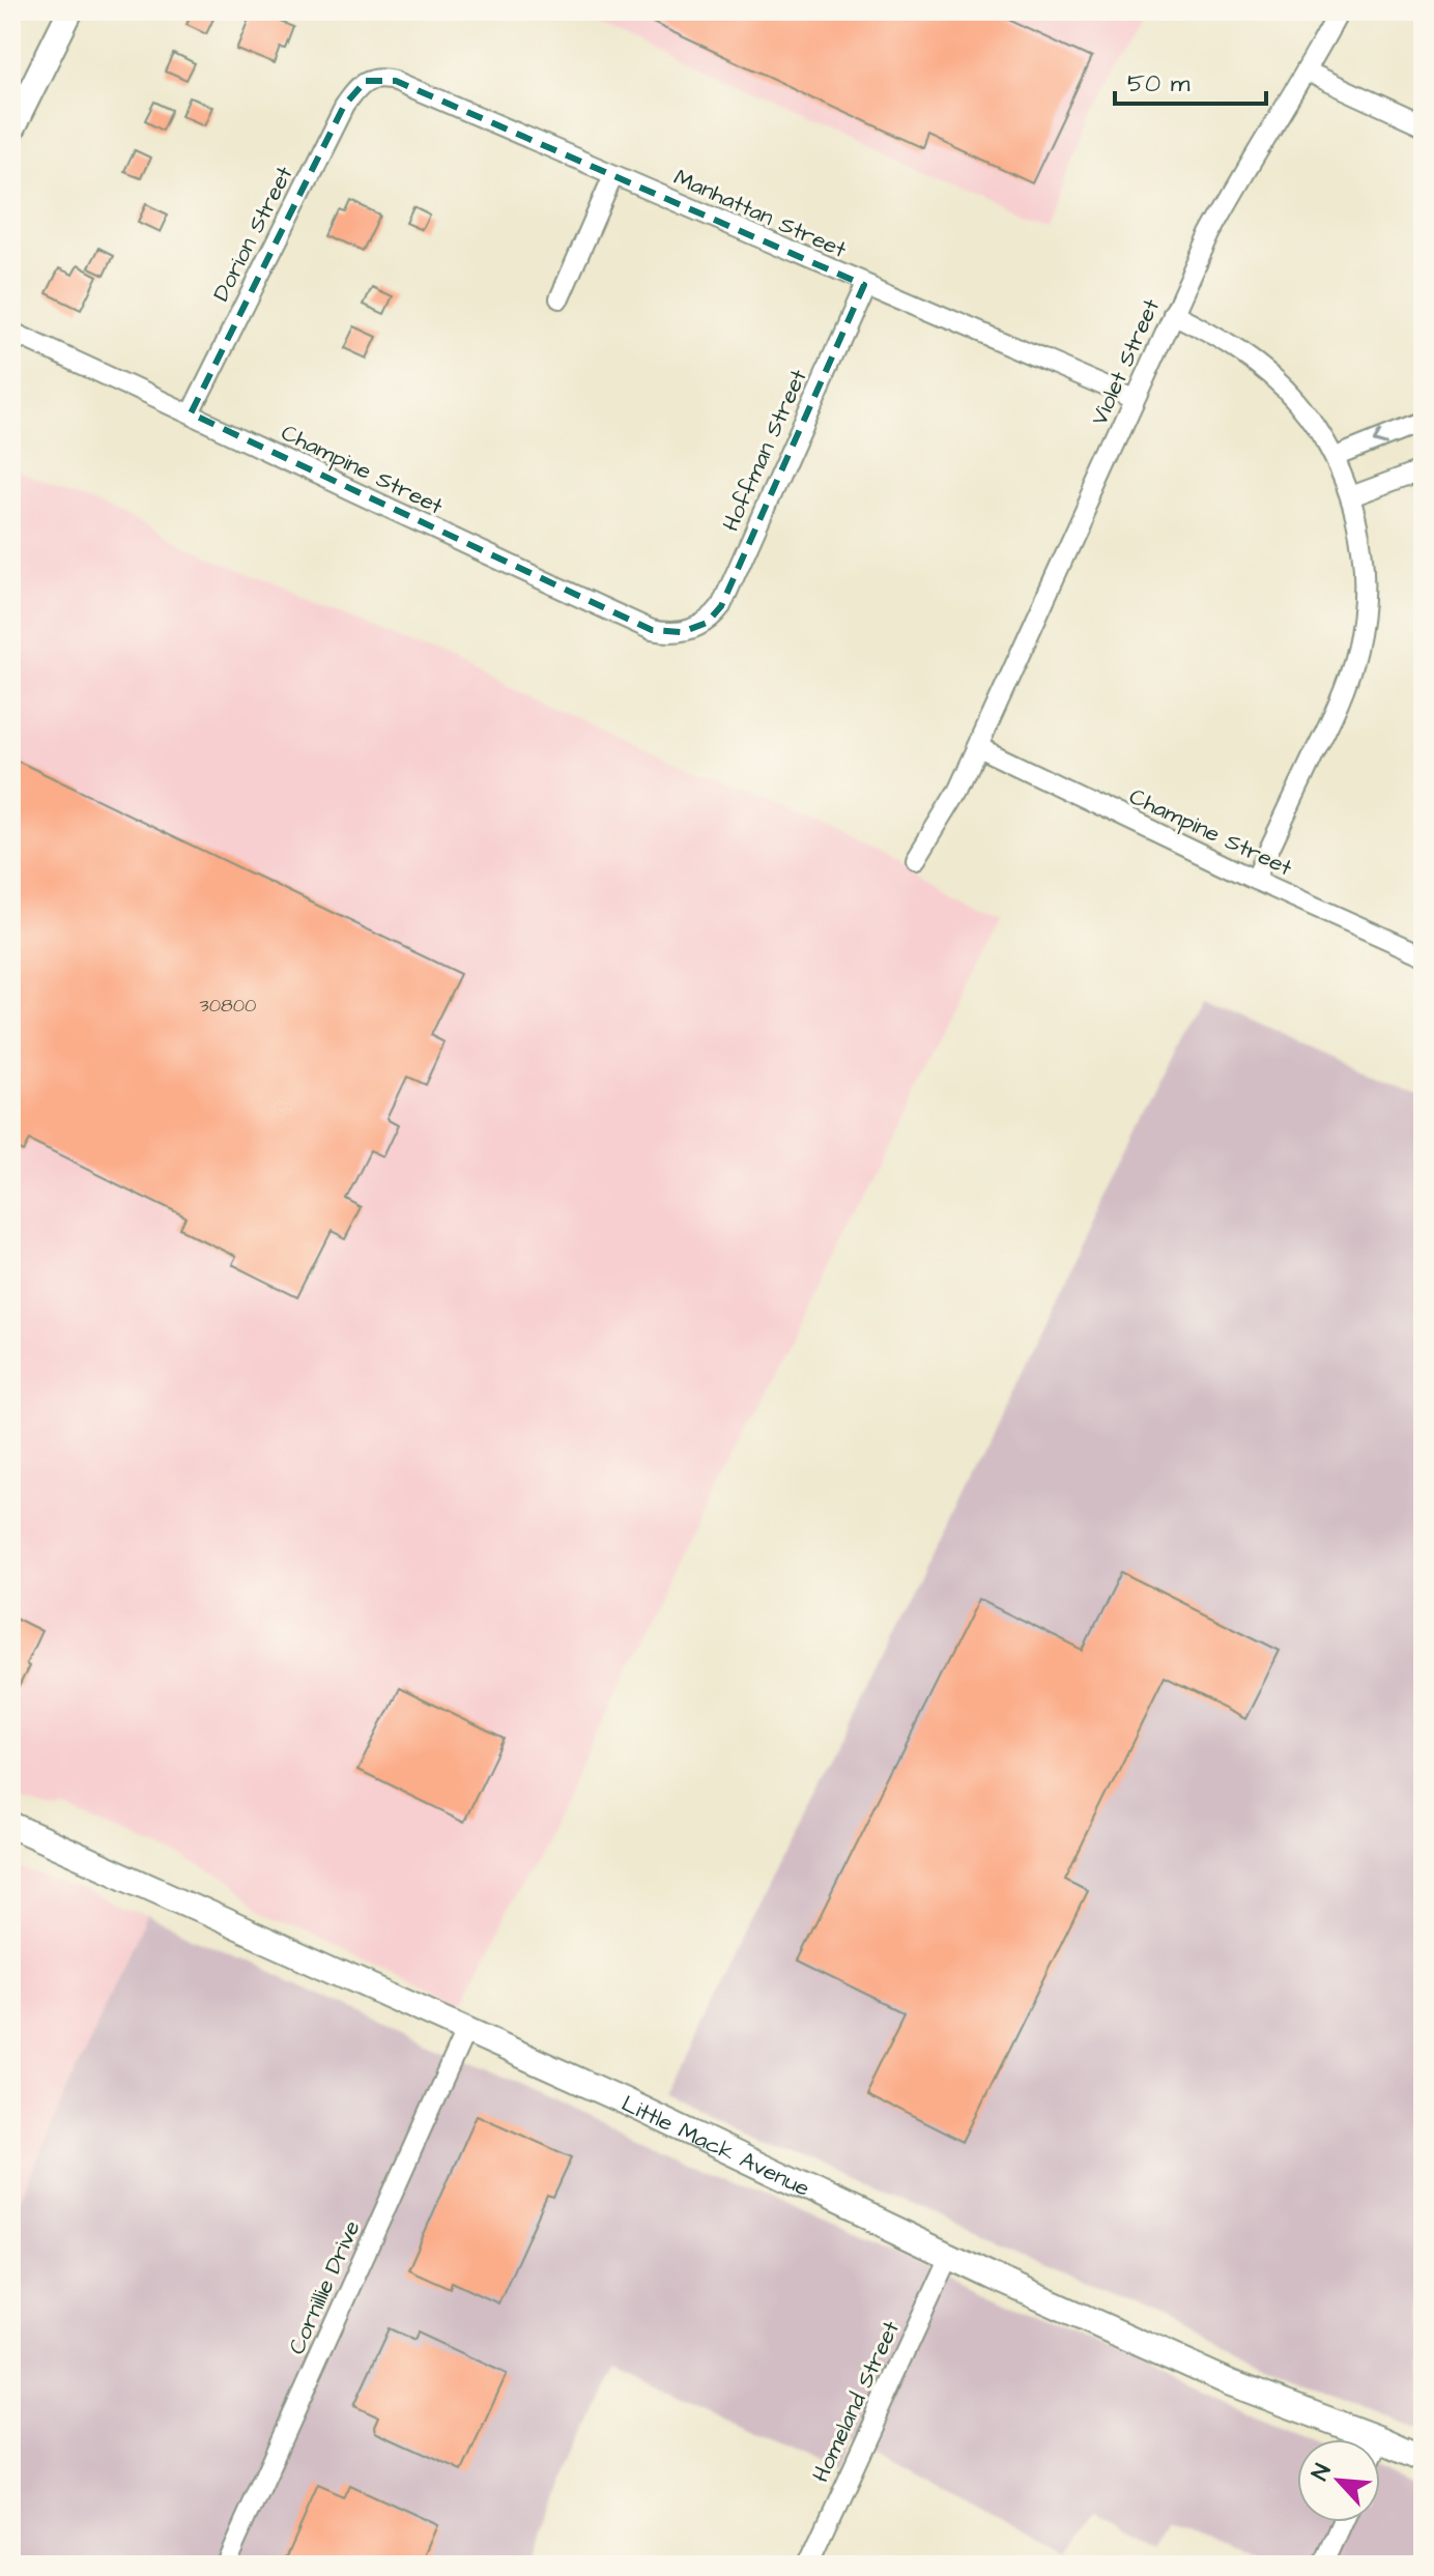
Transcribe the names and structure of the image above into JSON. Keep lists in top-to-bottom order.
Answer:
{
  "streets": {
    "main road": ["Little Mack Avenue"],
    "street": [
      "Manhattan Street",
      "Dorion Street",
      "Violet Street",
      "Hoffman Street",
      "Champine Street",
      "Cornillie Drive",
      "Homeland Street"
    ]
  },
  "crossings": [
    ["Manhattan Street", "Dorion Street"],
    ["Manhattan Street", "Violet Street"],
    ["Manhattan Street", "Hoffman Street"],
    ["Dorion Street", "Champine Street"],
    ["Violet Street", "Champine Street"],
    ["Hoffman Street", "Champine Street"],
    ["Little Mack Avenue", "Cornillie Drive"],
    ["Little Mack Avenue", "Homeland Street"]
  ],
  "house_numbers": ["30800"],
  "scale_bar": "50 m",
  "north": "top left"
}
